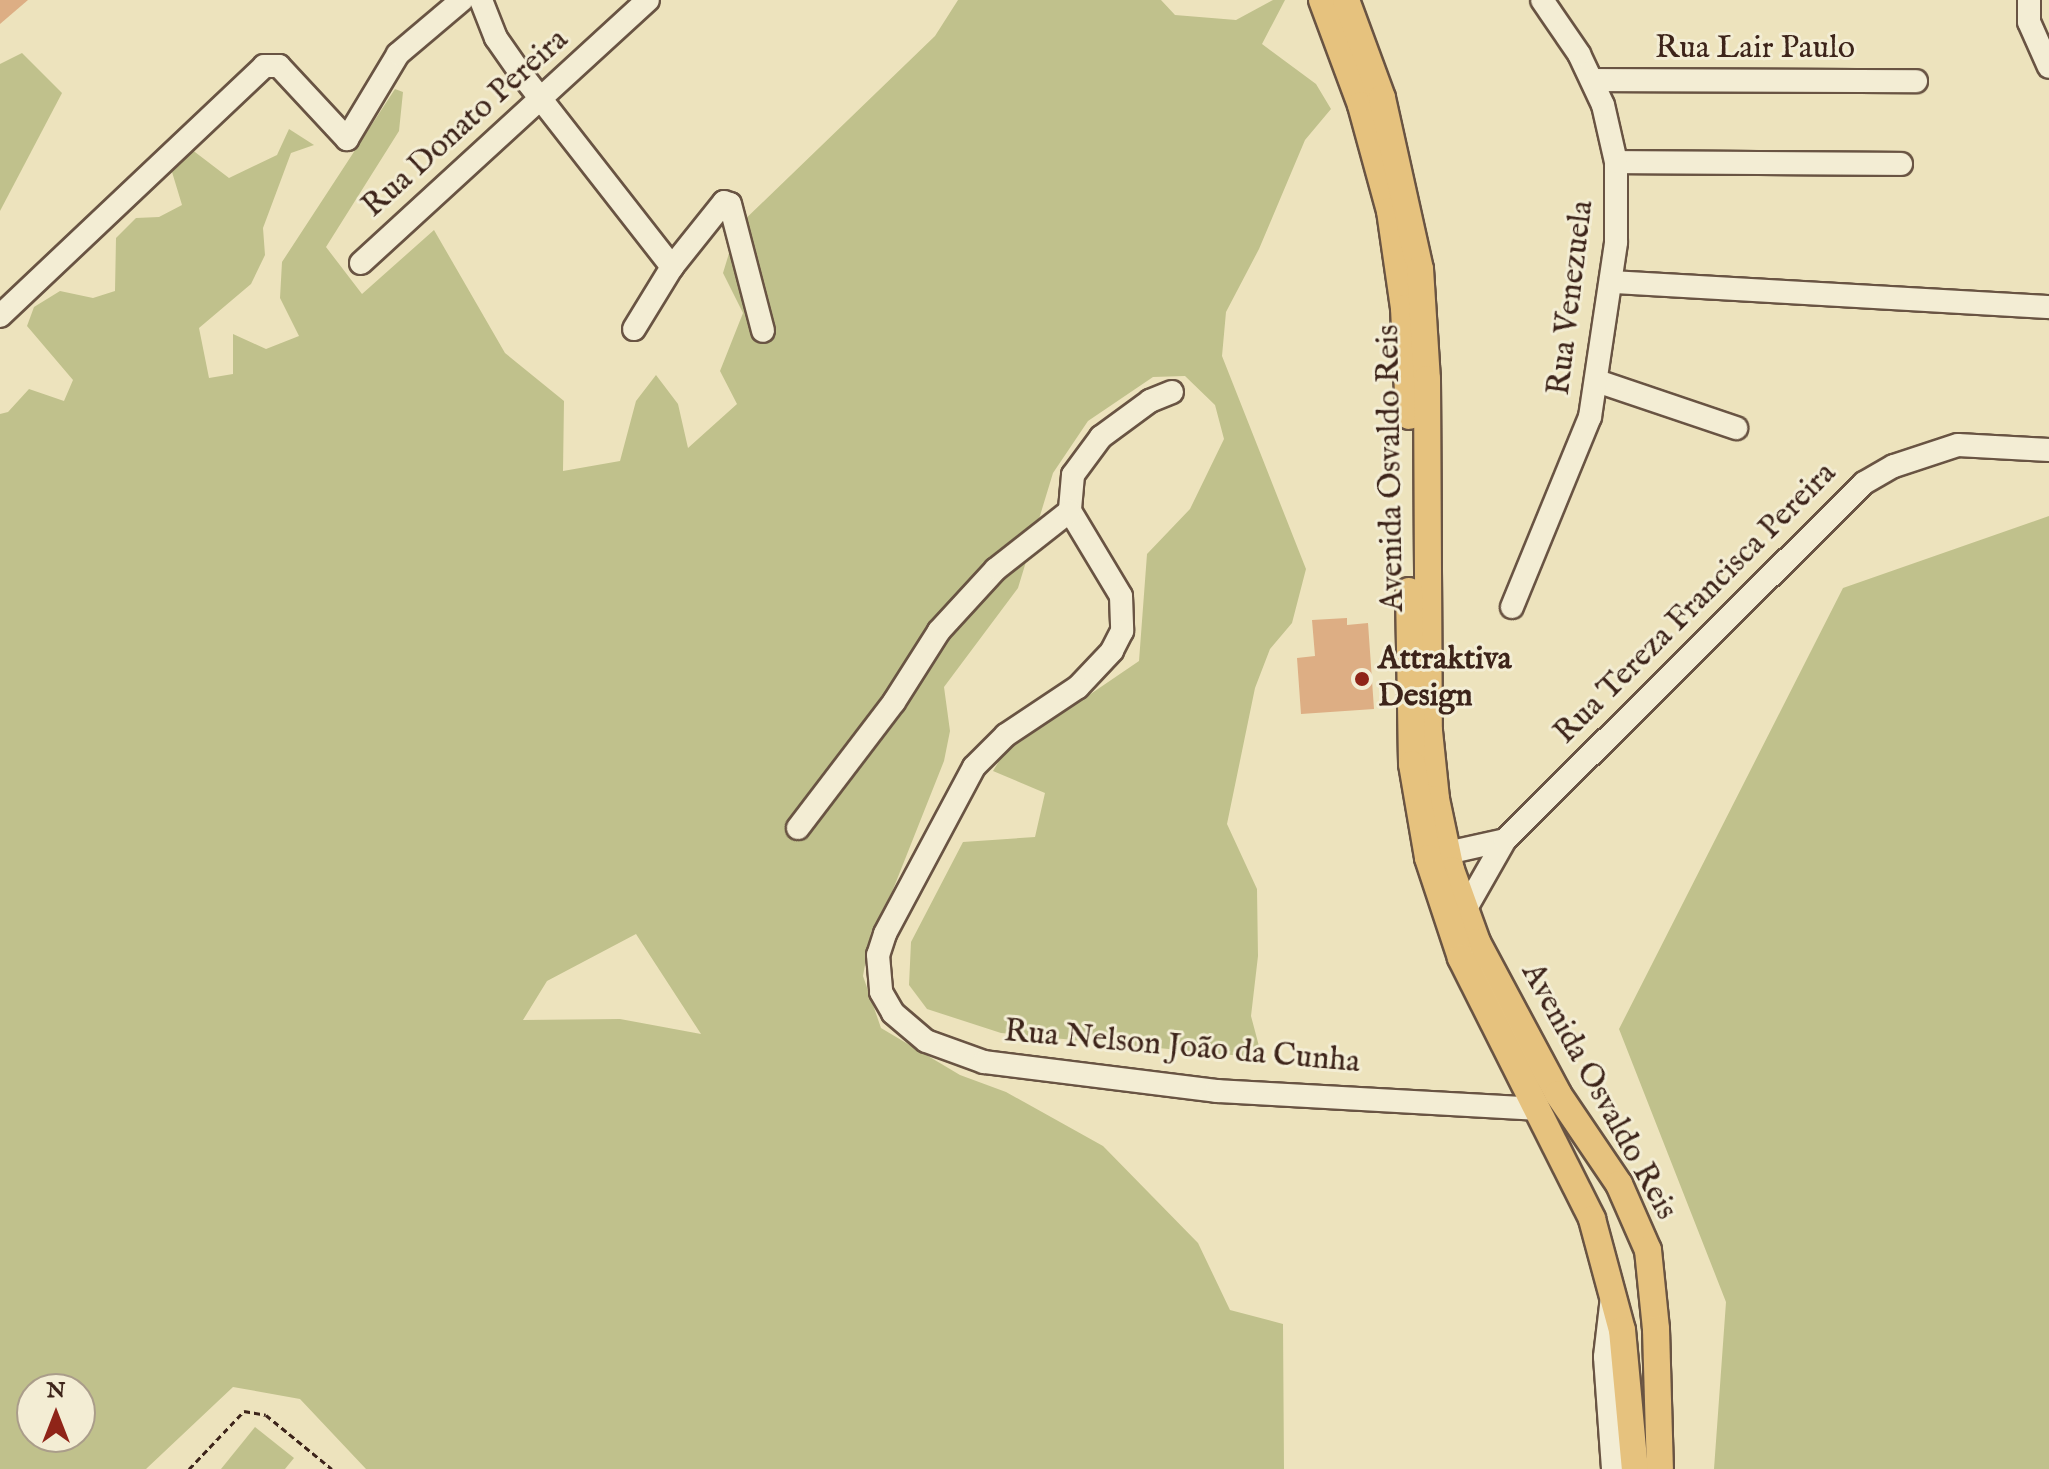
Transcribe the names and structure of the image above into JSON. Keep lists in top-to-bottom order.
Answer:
{
  "streets": {
    "main road": ["Avenida Osvaldo Reis"],
    "street": [
      "Rua Lair Paulo",
      "Rua Donato Pereira",
      "Rua Venezuela",
      "Rua Tereza Francisca Pereira",
      "Rua Nelson João da Cunha"
    ]
  },
  "crossings": [
    ["Rua Lair Paulo", "Rua Venezuela"],
    ["Avenida Osvaldo Reis", "Rua Tereza Francisca Pereira"],
    ["Avenida Osvaldo Reis", "Rua Nelson João da Cunha"]
  ],
  "places": ["Attraktiva Design"],
  "north": "top"
}
